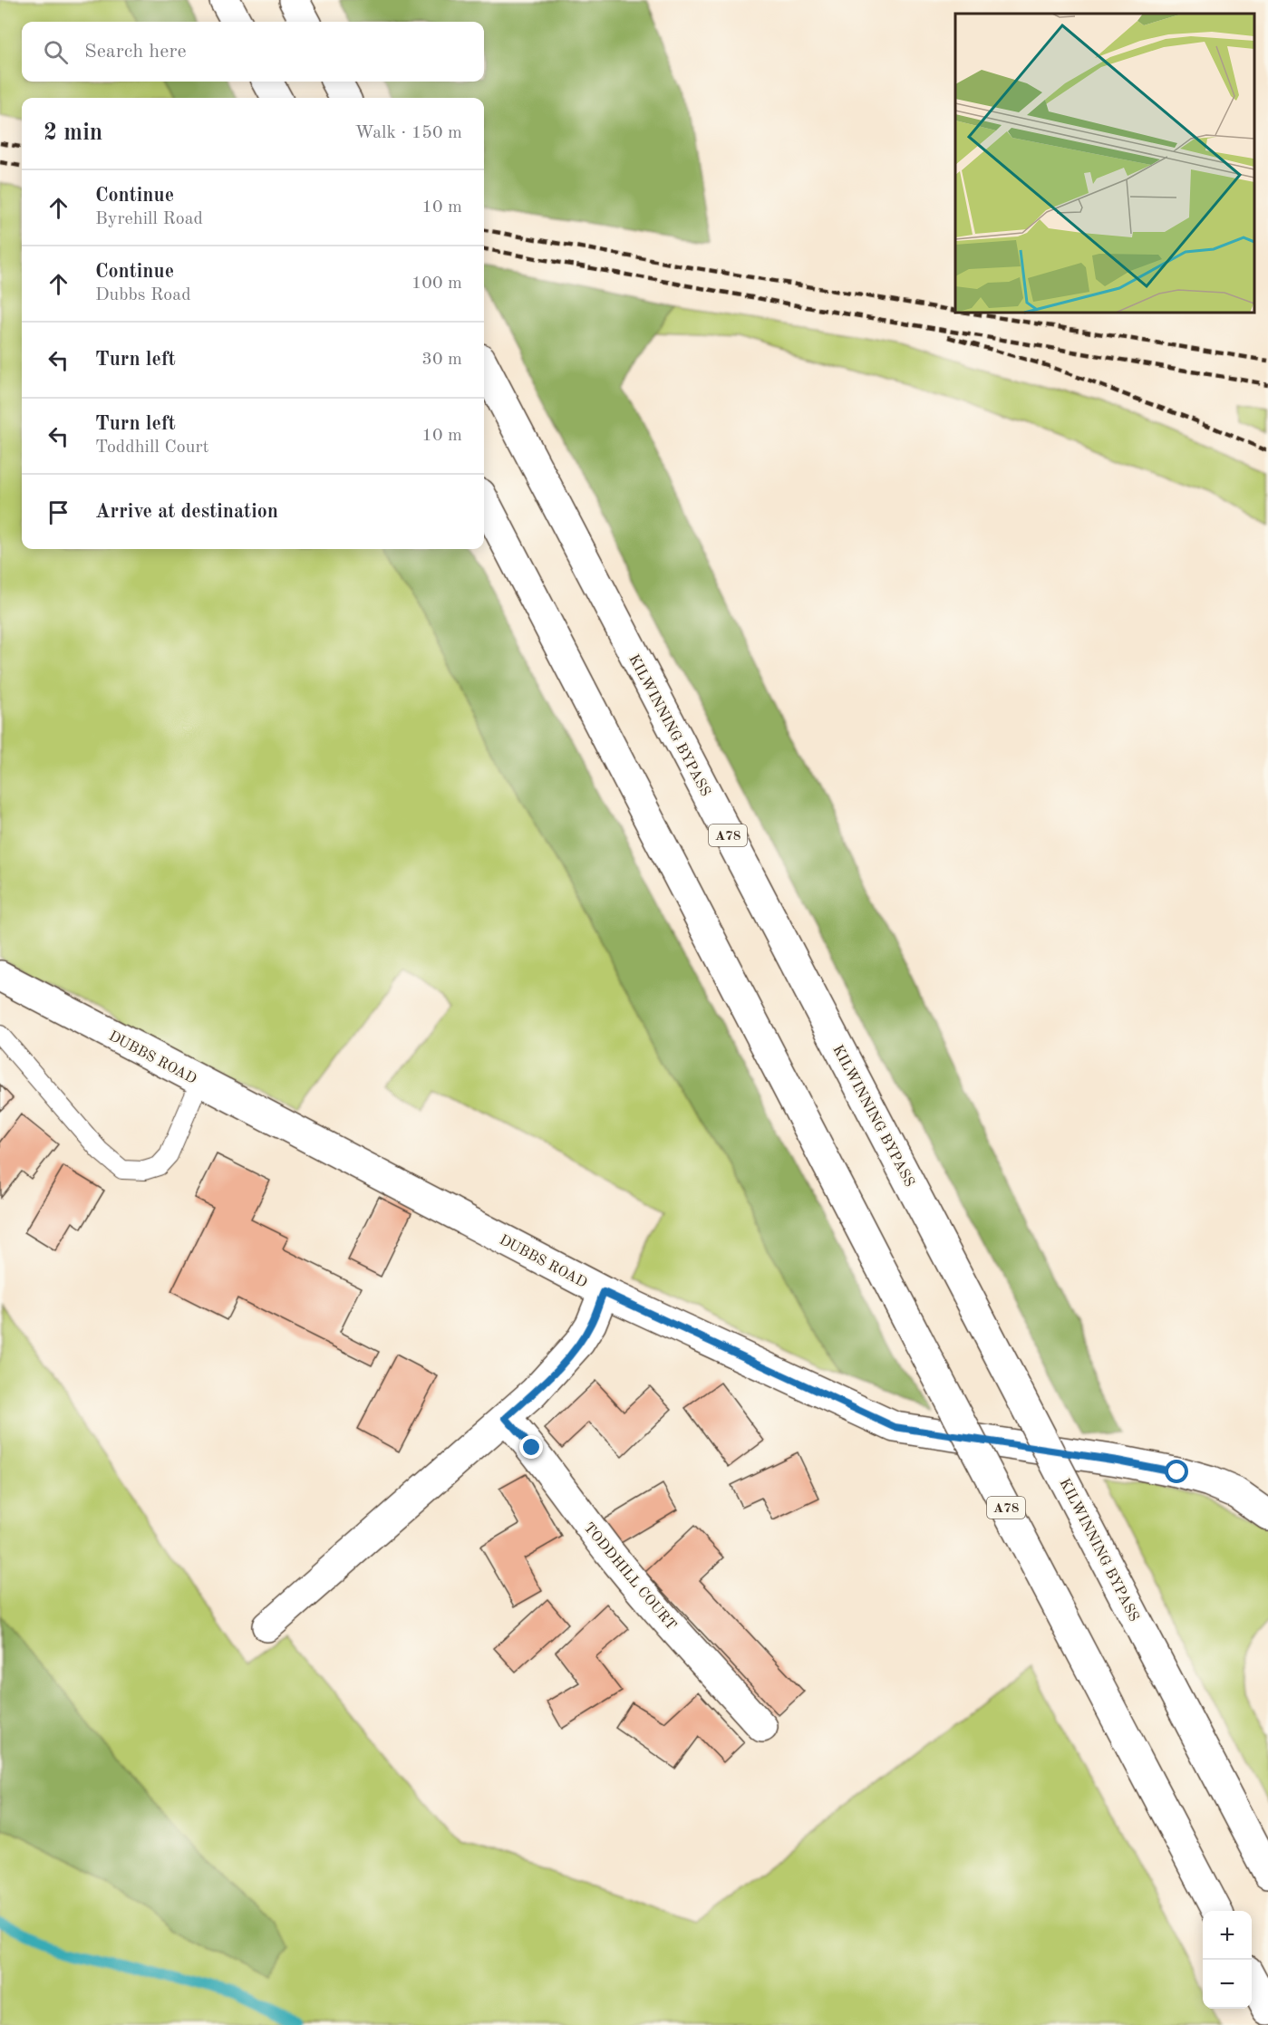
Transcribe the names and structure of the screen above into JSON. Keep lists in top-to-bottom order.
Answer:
{
  "streets": {
    "main road": [
      "KILWINNING BYPASS",
      "A78",
      "DUBBS ROAD",
      "TODDHILL COURT"
    ]
  },
  "page": {
    "search": "Search here",
    "heading": ["2 min", "Walk · 150 m"],
    "list": [
      ["Continue", "Byrehill Road", "10 m"],
      ["Continue", "Dubbs Road", "100 m"],
      ["Turn left", "30 m"],
      ["Turn left", "Toddhill Court", "10 m"],
      "Arrive at destination"
    ],
    "map_buttons": ["+", "−"]
  }
}
